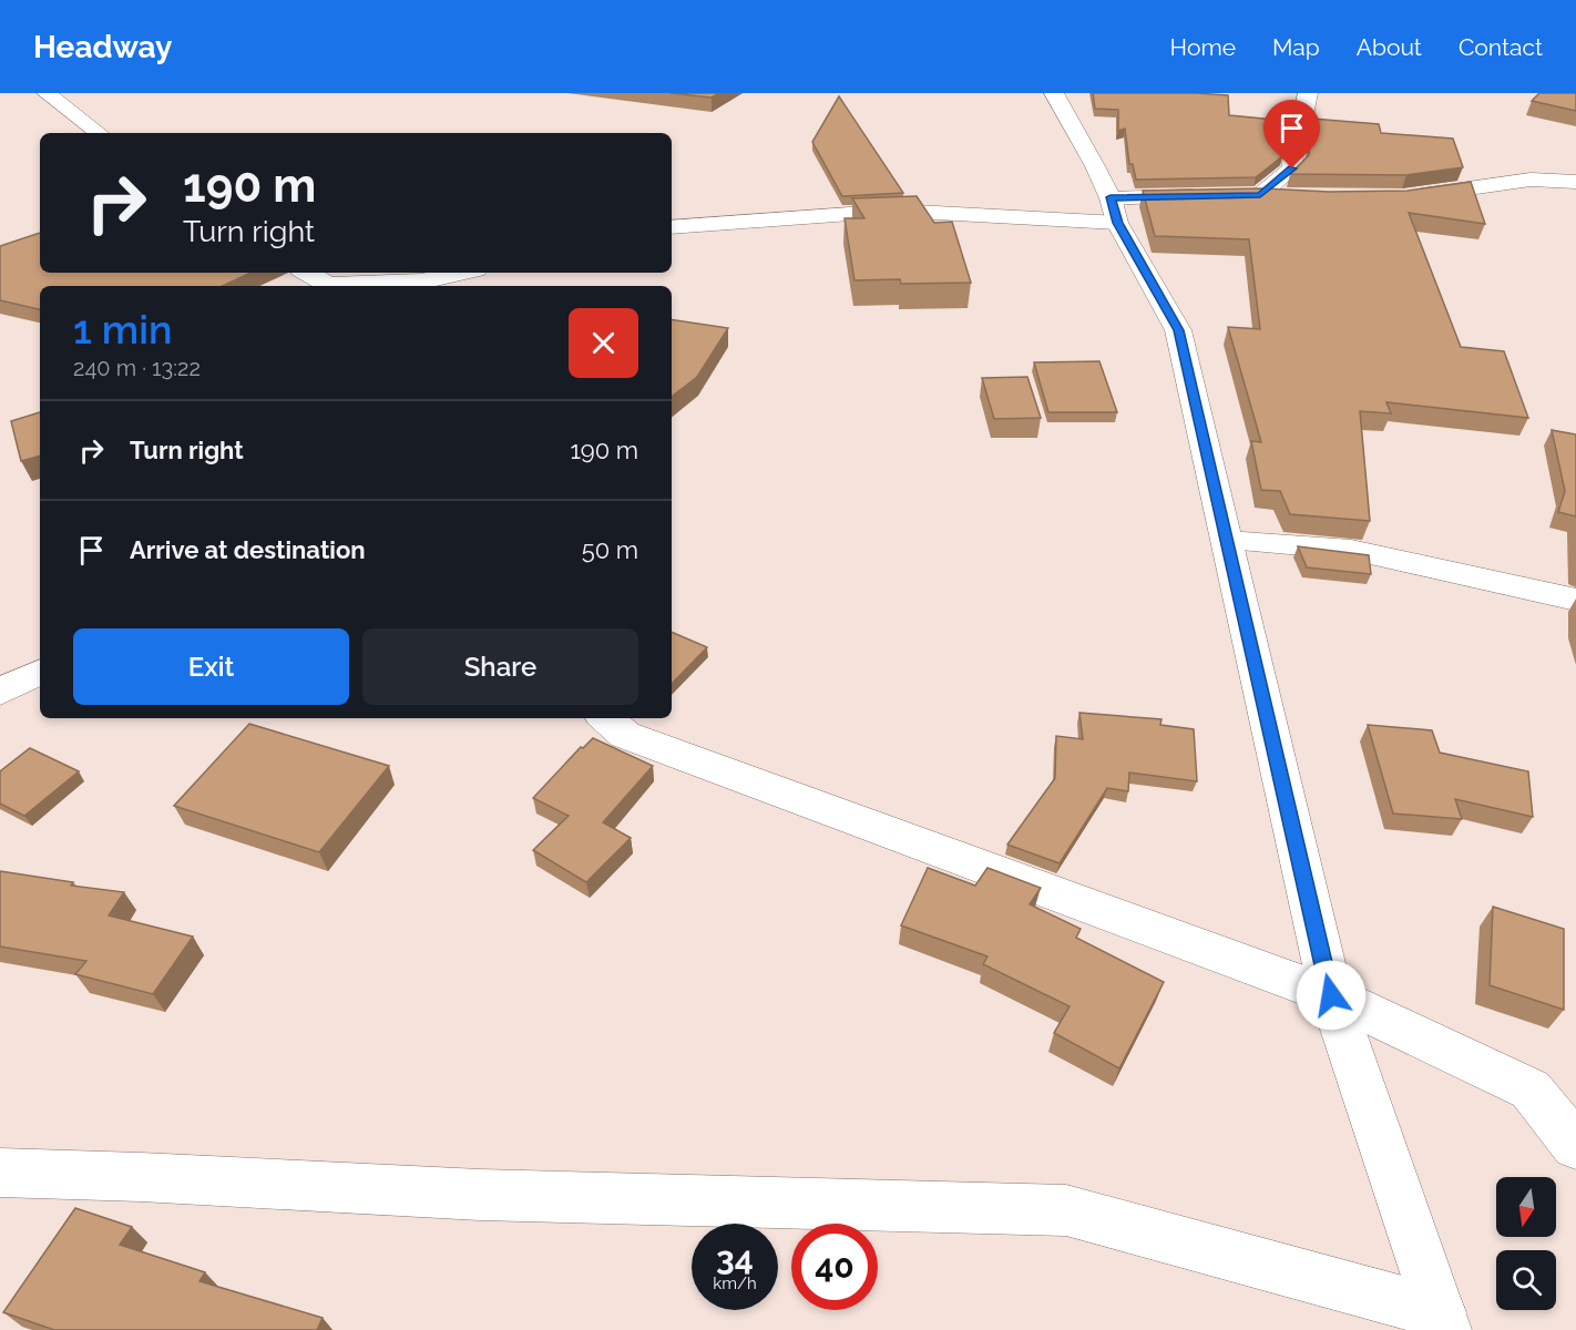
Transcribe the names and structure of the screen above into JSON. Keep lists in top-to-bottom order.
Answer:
{
  "north": "bottom",
  "page": {
    "header": "Headway",
    "nav": [
      "Home",
      "Map",
      "About",
      "Contact"
    ],
    "turn": ["190 m", "Turn right"],
    "heading": ["1 min", "240 m · 13:22"],
    "list": [
      {
        "name": "Turn right",
        "value": "190 m"
      },
      {
        "name": "Arrive at destination",
        "value": "50 m"
      }
    ],
    "buttons": ["Exit", "Share"],
    "speed": "34 km/h",
    "limit": "40"
  }
}
